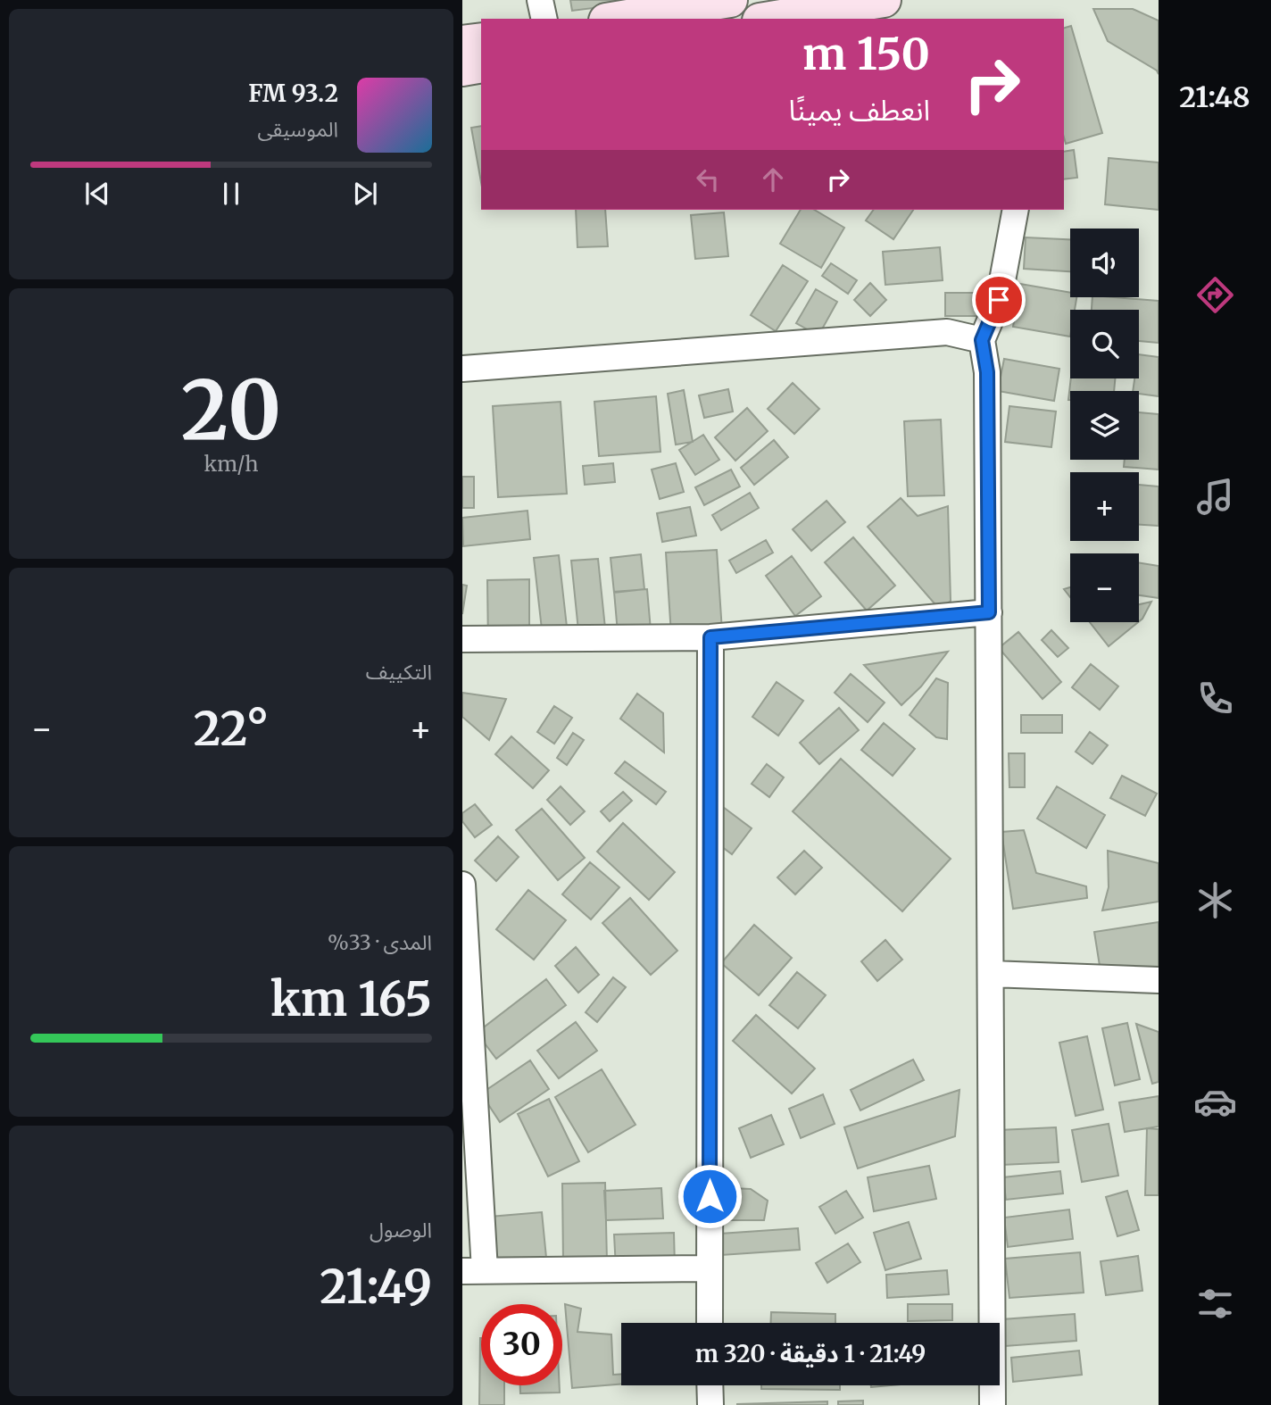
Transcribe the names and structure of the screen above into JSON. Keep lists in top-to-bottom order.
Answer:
{
  "page": {
    "tabs": "21:48",
    "turn": ["150 m", "انعطف يمينًا"],
    "song": ["93.2 FM", "الموسيقى"],
    "map_buttons": ["+", "−"],
    "tile": [
      ["20", "km/h"],
      "التكييف",
      ["المدى · 33%", "165 km"],
      ["الوصول", "21:49"]
    ],
    "heat": ["−", "22°", "+"],
    "limit": "30",
    "trip": "21:49 · 1 دقيقة · 320 m"
  }
}
